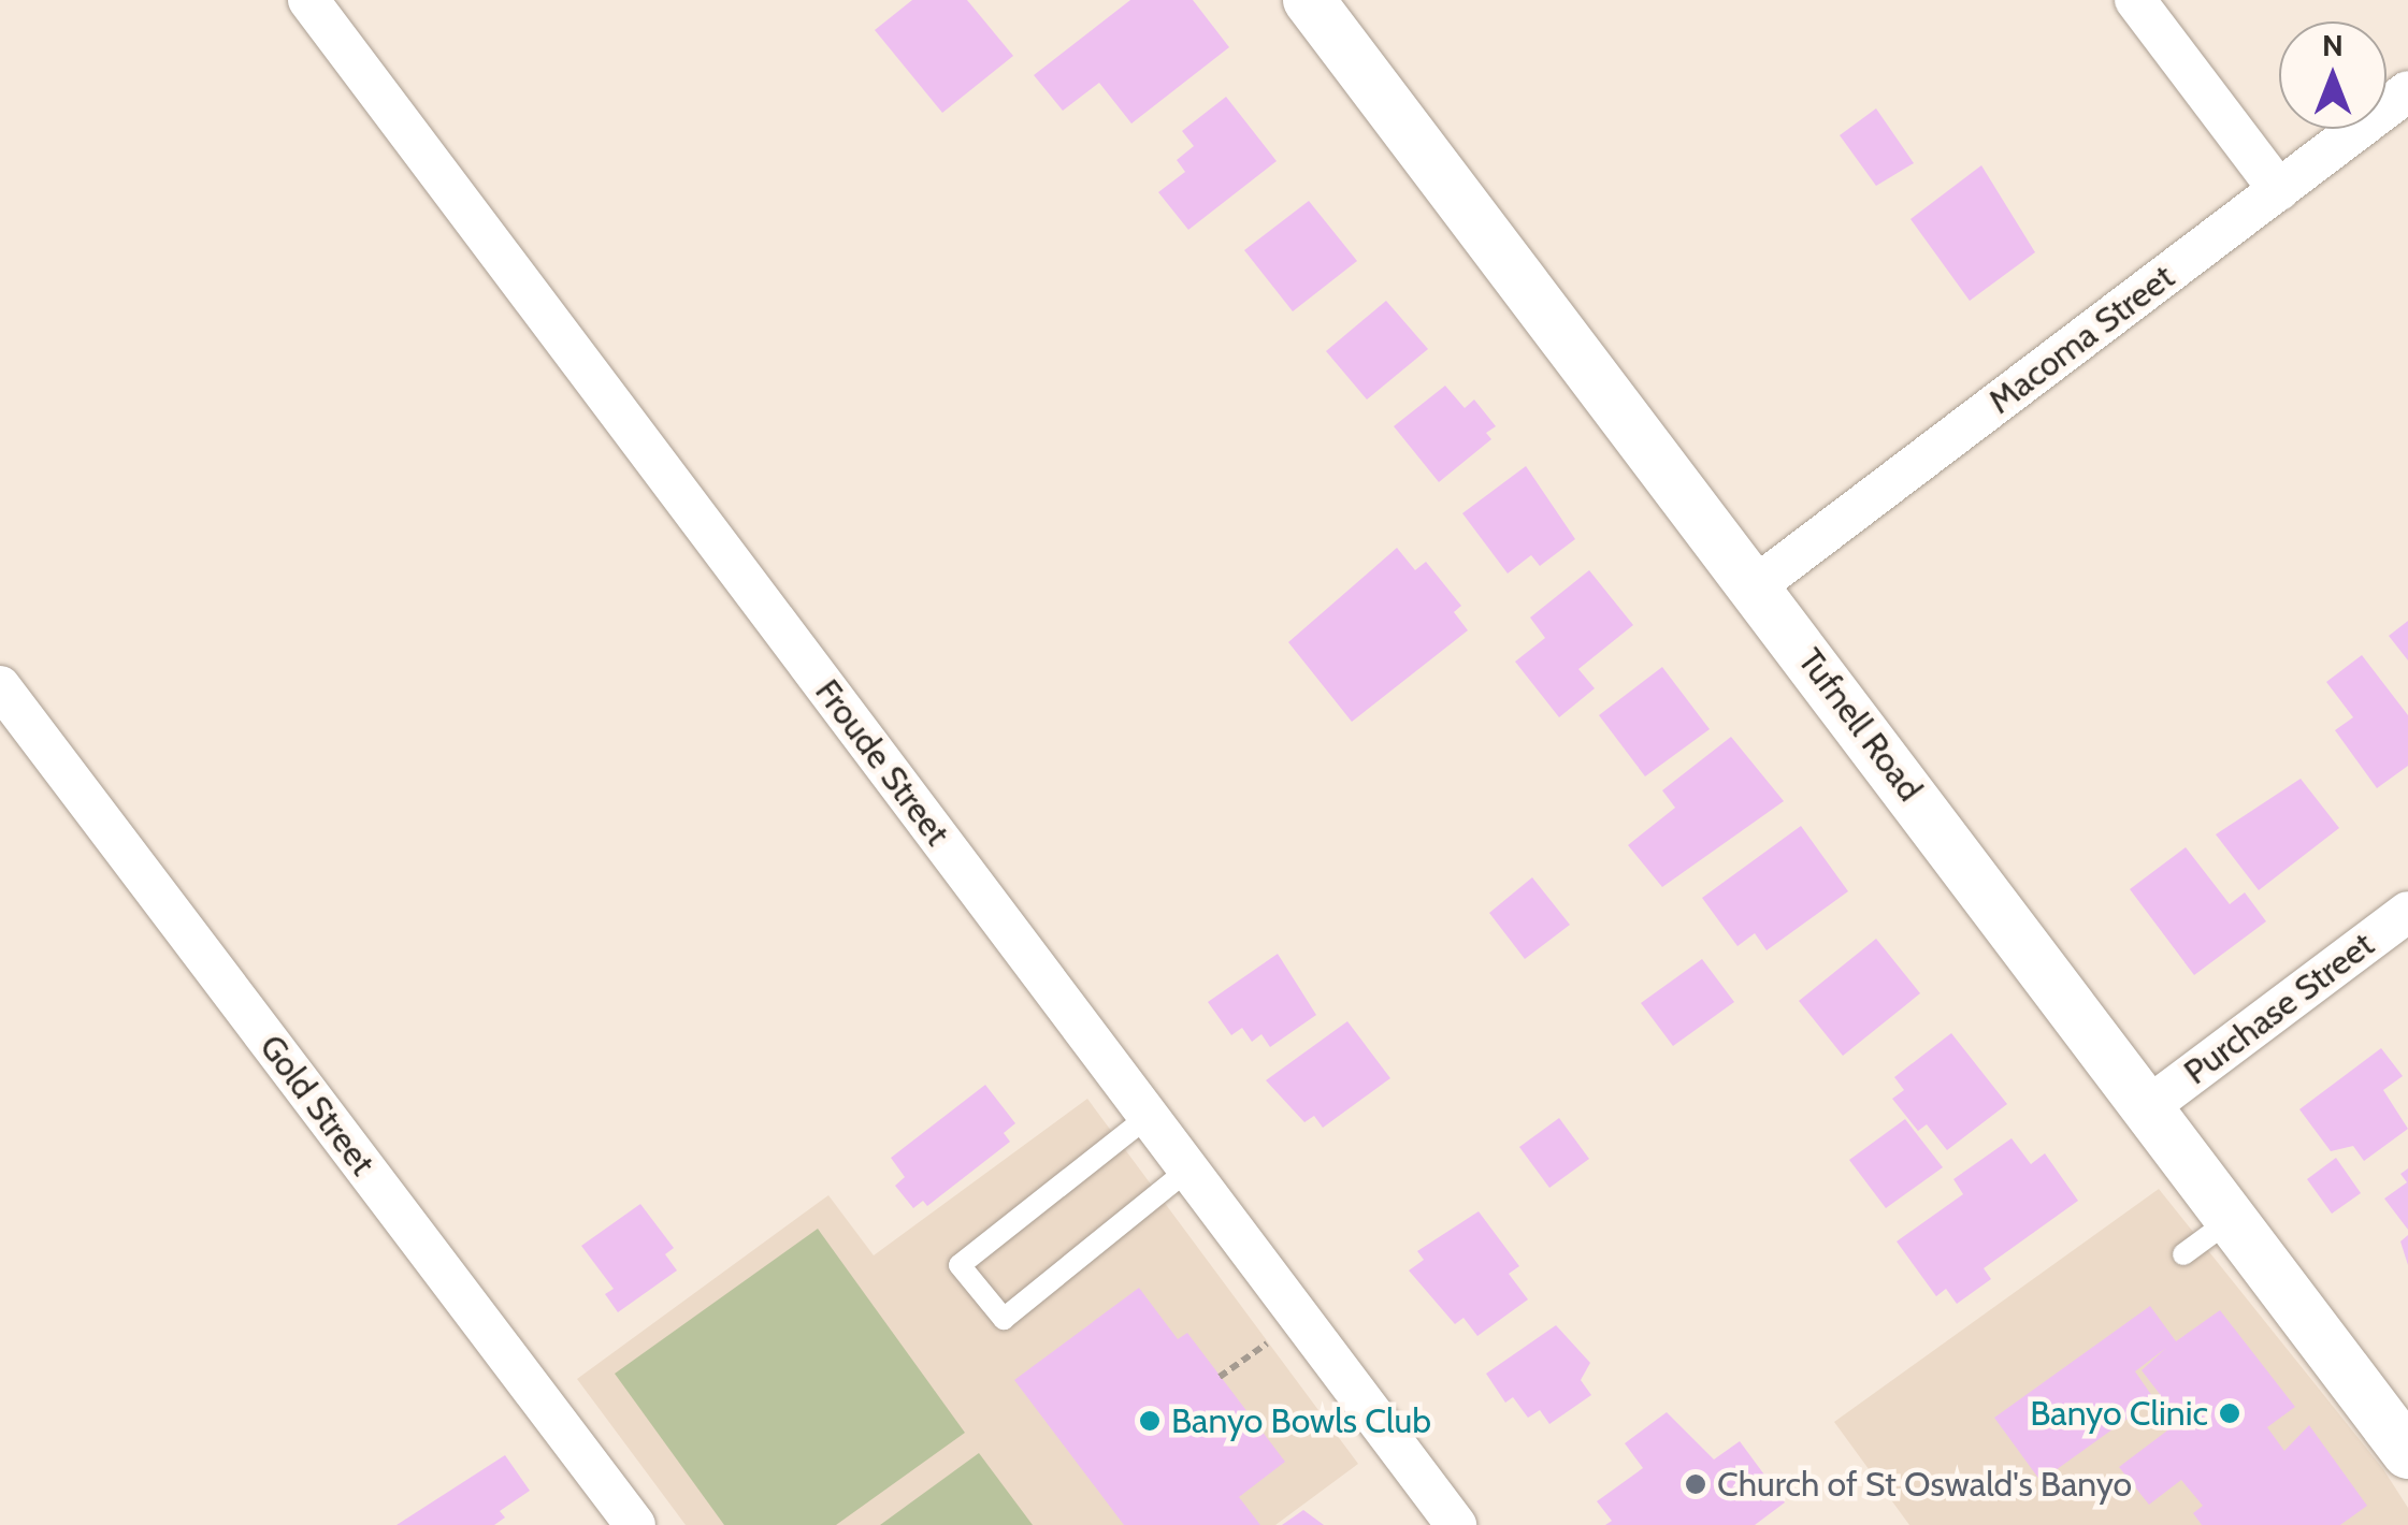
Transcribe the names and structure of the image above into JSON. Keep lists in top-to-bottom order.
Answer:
{
  "streets": {
    "street": [
      "Macoma Street",
      "Tufnell Road",
      "Froude Street",
      "Purchase Street",
      "Gold Street"
    ]
  },
  "crossings": [
    ["Macoma Street", "Tufnell Road"],
    ["Tufnell Road", "Purchase Street"]
  ],
  "places": ["Banyo Clinic", "Banyo Bowls Club", "Church of St Oswald's Banyo"],
  "north": "top"
}
